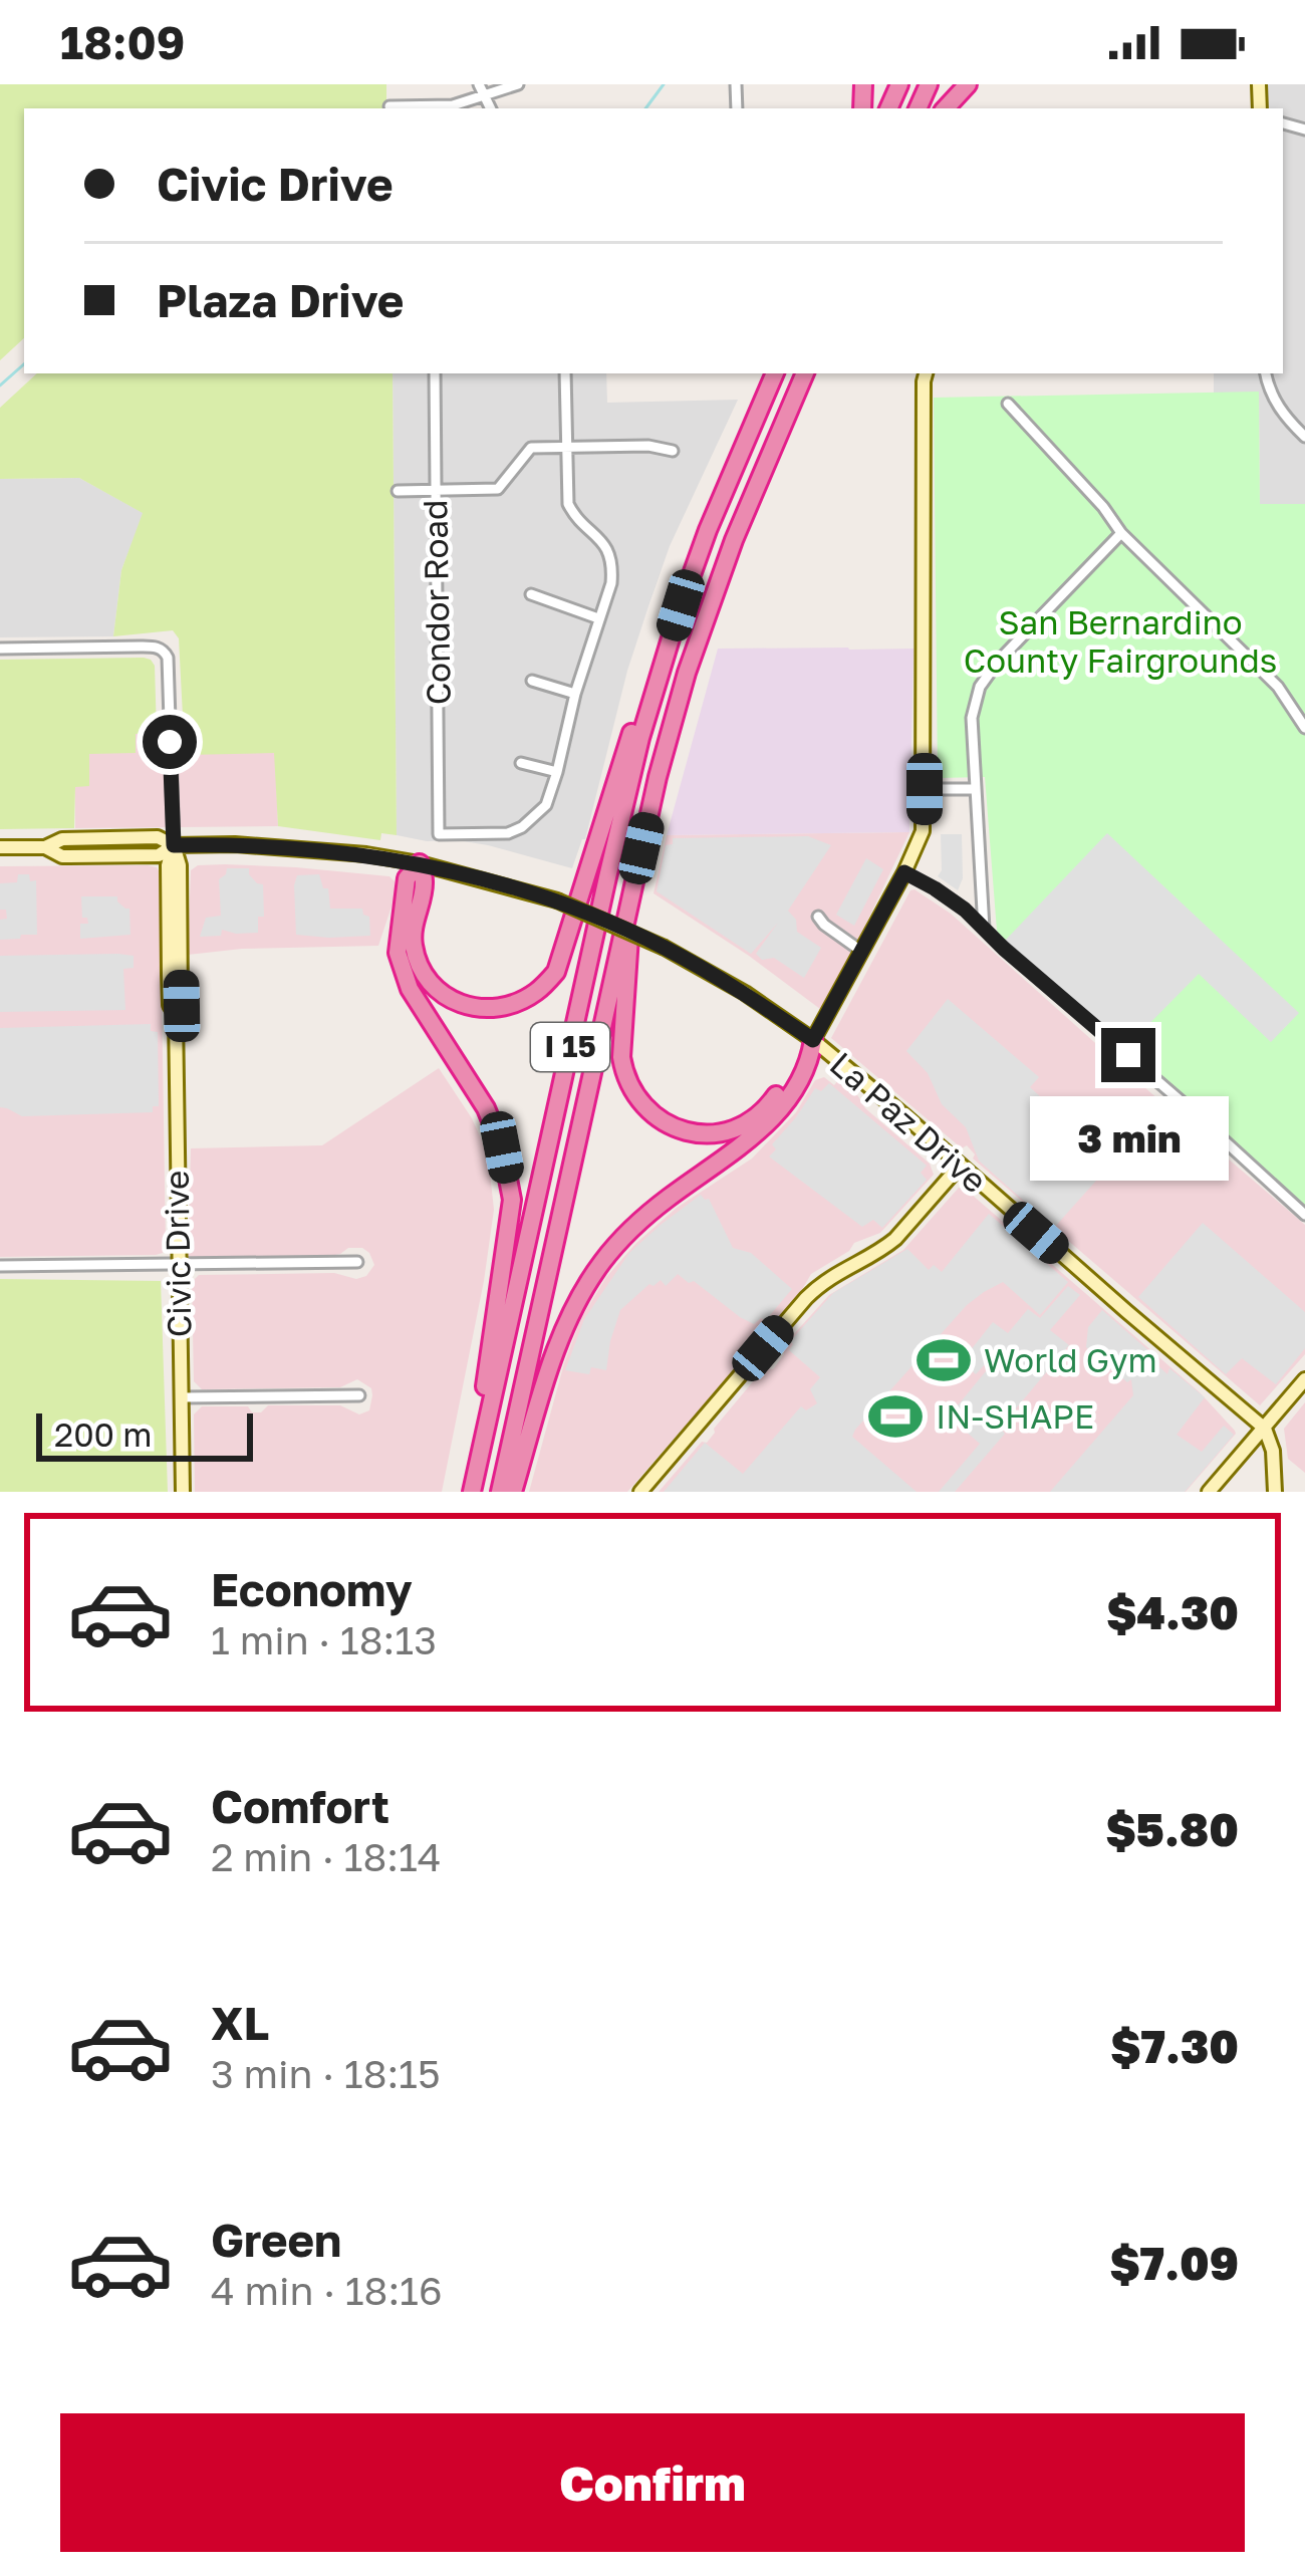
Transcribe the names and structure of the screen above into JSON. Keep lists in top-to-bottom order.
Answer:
{
  "streets": {
    "highway": ["I 15"],
    "street": ["Condor Road", "La Paz Drive", "Civic Drive"]
  },
  "parks": ["San Bernardino County Fairgrounds"],
  "places": {
    "sports": ["World Gym", "IN-SHAPE"]
  },
  "scale_bar": "200 m",
  "page": {
    "status": "18:09",
    "banner": ["Civic Drive", "Plaza Drive"],
    "bubble": "3 min",
    "scale": "200 m",
    "list": [
      {
        "name": "Economy",
        "note": "1 min · 18:13",
        "value": "$4.30"
      },
      {
        "name": "Comfort",
        "note": "2 min · 18:14",
        "value": "$5.80"
      },
      {
        "name": "XL",
        "note": "3 min · 18:15",
        "value": "$7.30"
      },
      {
        "name": "Green",
        "note": "4 min · 18:16",
        "value": "$7.09"
      }
    ],
    "buttons": "Confirm"
  }
}
